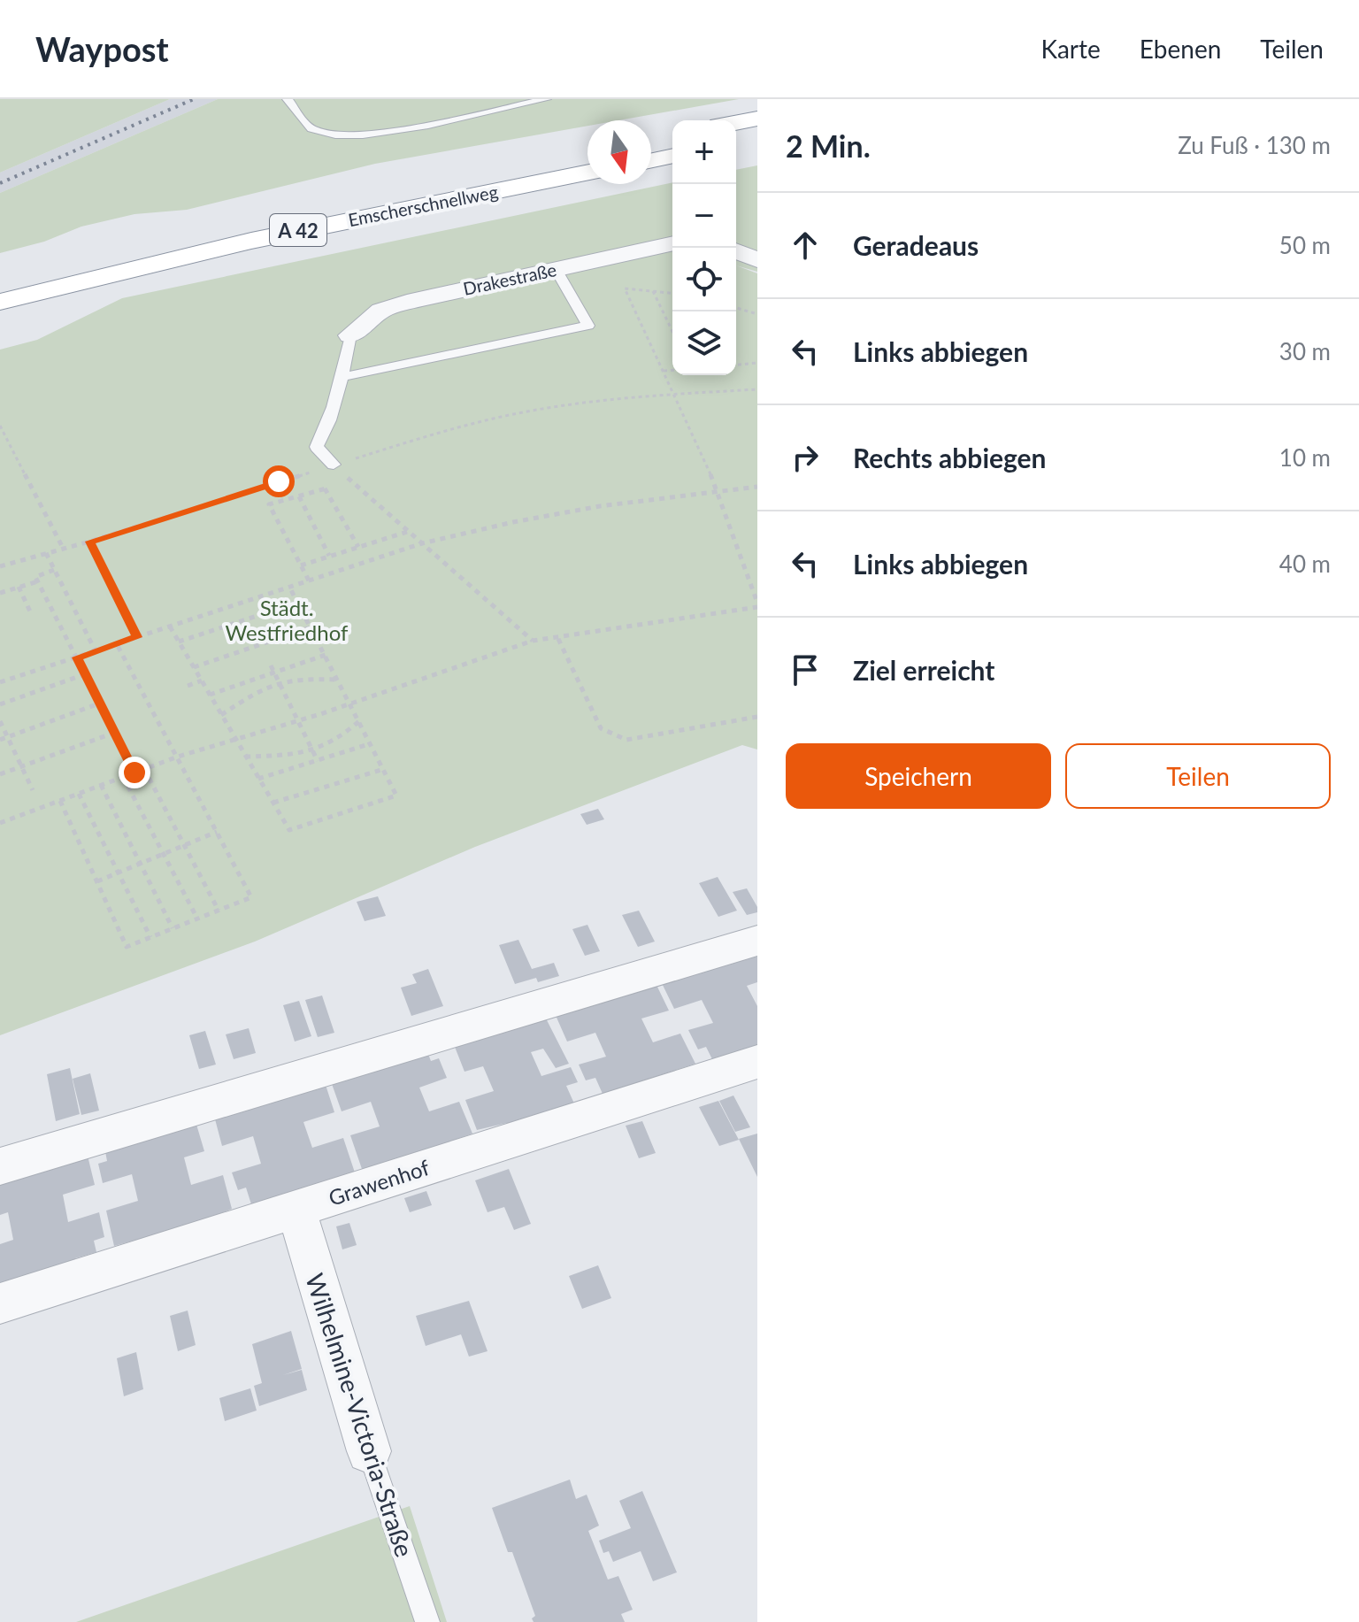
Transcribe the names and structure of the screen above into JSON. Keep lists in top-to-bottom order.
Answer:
{
  "streets": {
    "highway": ["Emscherschnellweg", "A 42"],
    "street": ["Drakestraße", "Grawenhof", "Wilhelmine-Victoria-Straße"]
  },
  "crossings": [
    ["Grawenhof", "Wilhelmine-Victoria-Straße"]
  ],
  "parks": ["Städt. Westfriedhof"],
  "north": "bottom",
  "page": {
    "header": "Waypost",
    "nav": ["Karte", "Ebenen", "Teilen"],
    "heading": ["2 Min.", "Zu Fuß · 130 m"],
    "map_buttons": ["+", "−"],
    "list": [
      ["Geradeaus", "50 m"],
      ["Links abbiegen", "30 m"],
      ["Rechts abbiegen", "10 m"],
      ["Links abbiegen", "40 m"],
      "Ziel erreicht"
    ],
    "buttons": ["Speichern", "Teilen"]
  }
}
